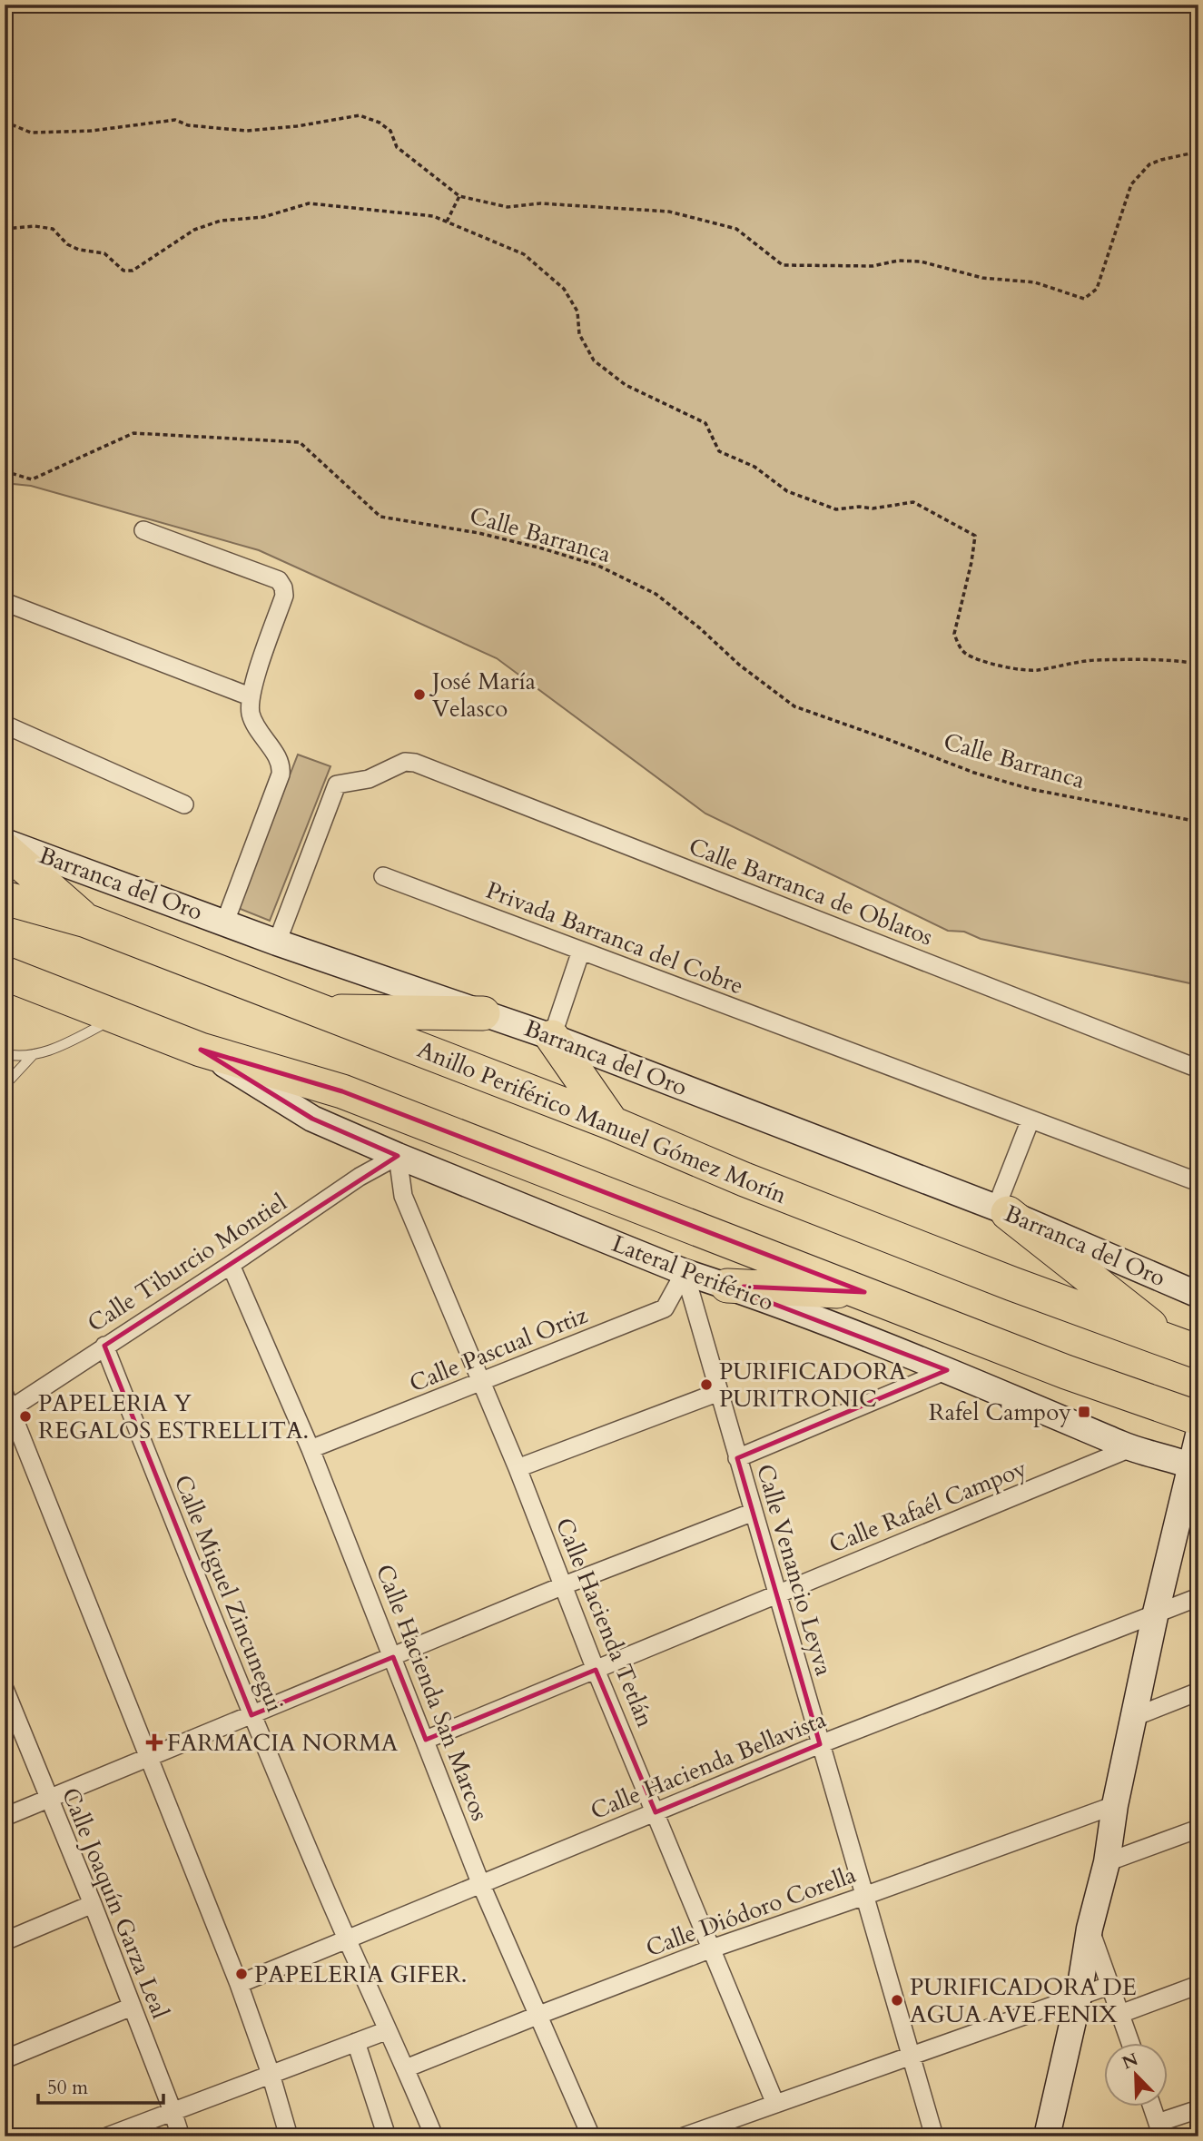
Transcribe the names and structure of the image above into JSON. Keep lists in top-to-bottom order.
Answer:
{
  "streets": {
    "highway": ["Anillo Periférico Manuel Gómez Morín"],
    "street": [
      "Barranca del Oro",
      "Calle Barranca de Oblatos",
      "Privada Barranca del Cobre",
      "Calle Tiburcio Montiel",
      "Lateral Periférico",
      "Calle Pascual Ortiz",
      "Calle Rafaél Campoy",
      "Calle Venancio Leyva",
      "Calle Miguel Zincunegui",
      "Calle Hacienda Tetlán",
      "Calle Hacienda San Marcos",
      "Calle Hacienda Bellavista",
      "Calle Joaquín Garza Leal",
      "Calle Diódoro Corella"
    ],
    "path": ["Calle Barranca"]
  },
  "crossings": [
    ["Barranca del Oro", "Calle Barranca de Oblatos"],
    ["Calle Tiburcio Montiel", "Lateral Periférico"],
    ["Calle Tiburcio Montiel", "Calle Miguel Zincunegui"],
    ["Calle Tiburcio Montiel", "Calle Hacienda Tetlán"],
    ["Calle Tiburcio Montiel", "Calle Hacienda San Marcos"],
    ["Lateral Periférico", "Calle Pascual Ortiz"],
    ["Lateral Periférico", "Calle Rafaél Campoy"],
    ["Lateral Periférico", "Calle Venancio Leyva"],
    ["Lateral Periférico", "Calle Hacienda Tetlán"],
    ["Calle Pascual Ortiz", "Calle Venancio Leyva"],
    ["Calle Pascual Ortiz", "Calle Hacienda Tetlán"],
    ["Calle Pascual Ortiz", "Calle Hacienda San Marcos"],
    ["Calle Rafaél Campoy", "Calle Venancio Leyva"],
    ["Calle Rafaél Campoy", "Calle Hacienda Tetlán"],
    ["Calle Rafaél Campoy", "Calle Hacienda San Marcos"],
    ["Calle Venancio Leyva", "Calle Hacienda Bellavista"],
    ["Calle Venancio Leyva", "Calle Diódoro Corella"],
    ["Calle Miguel Zincunegui", "Calle Hacienda Bellavista"],
    ["Calle Miguel Zincunegui", "Calle Diódoro Corella"],
    ["Calle Hacienda Tetlán", "Calle Hacienda Bellavista"],
    ["Calle Hacienda Tetlán", "Calle Diódoro Corella"],
    ["Calle Hacienda San Marcos", "Calle Hacienda Bellavista"],
    ["Calle Hacienda San Marcos", "Calle Diódoro Corella"]
  ],
  "places": {
    "other": [
      "José María Velasco",
      "PURIFICADORA PURITRONIC",
      "PAPELERIA Y REGALOS ESTRELLITA.",
      "PAPELERIA GIFER.",
      "PURIFICADORA DE AGUA AVE FENIX"
    ],
    "transit": ["Rafel Campoy"],
    "health": ["FARMACIA NORMA"]
  },
  "scale_bar": "50 m",
  "north": "top left"
}
